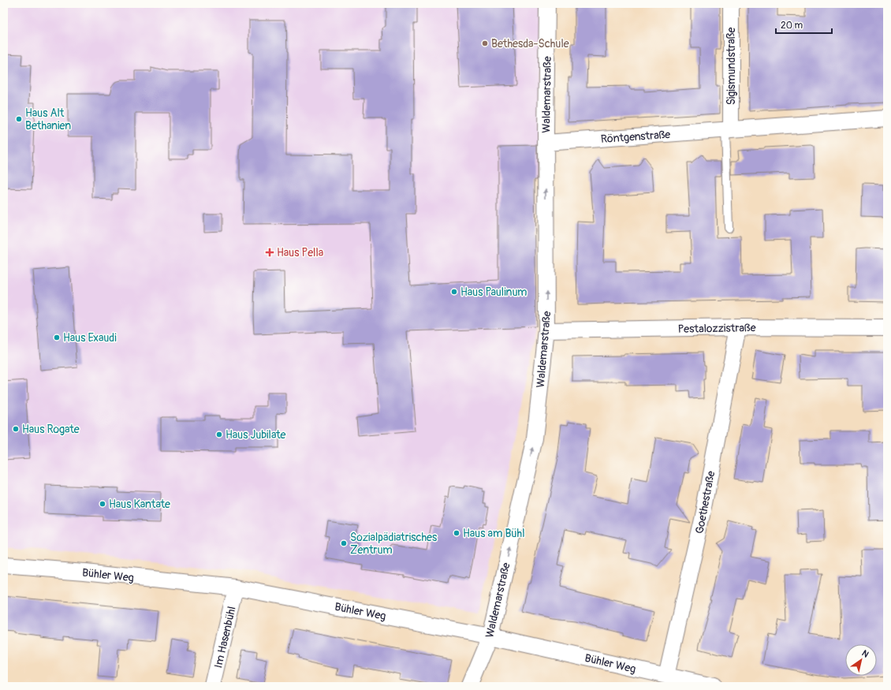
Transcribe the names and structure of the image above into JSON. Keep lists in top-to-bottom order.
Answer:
{
  "streets": {
    "street": [
      "Sigismundstraße",
      "Waldemarstraße",
      "Röntgenstraße",
      "Pestalozzistraße",
      "Goethestraße",
      "Bühler Weg",
      "Im Hasenbühl"
    ]
  },
  "crossings": [
    ["Sigismundstraße", "Röntgenstraße"],
    ["Waldemarstraße", "Röntgenstraße"],
    ["Waldemarstraße", "Pestalozzistraße"],
    ["Waldemarstraße", "Bühler Weg"],
    ["Pestalozzistraße", "Goethestraße"],
    ["Goethestraße", "Bühler Weg"],
    ["Bühler Weg", "Im Hasenbühl"]
  ],
  "one_way": ["Waldemarstraße"],
  "places": {
    "other": [
      "Bethesda-Schule",
      "Haus Alt Bethanien",
      "Haus Paulinum",
      "Haus Exaudi",
      "Haus Rogate",
      "Haus Jubilate",
      "Haus Kantate",
      "Haus am Bühl",
      "Sozialpädiatrisches Zentrum"
    ],
    "health": ["Haus Pella"]
  },
  "scale_bar": "20 m",
  "north": "top right"
}
